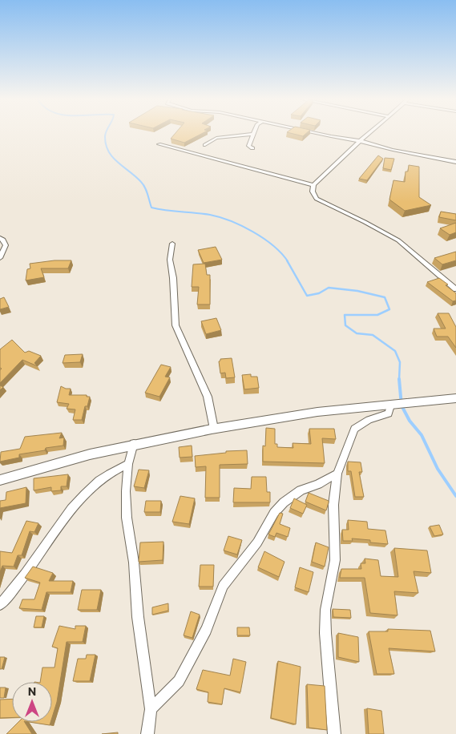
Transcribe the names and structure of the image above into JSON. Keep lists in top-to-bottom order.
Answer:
{
  "north": "top"
}
